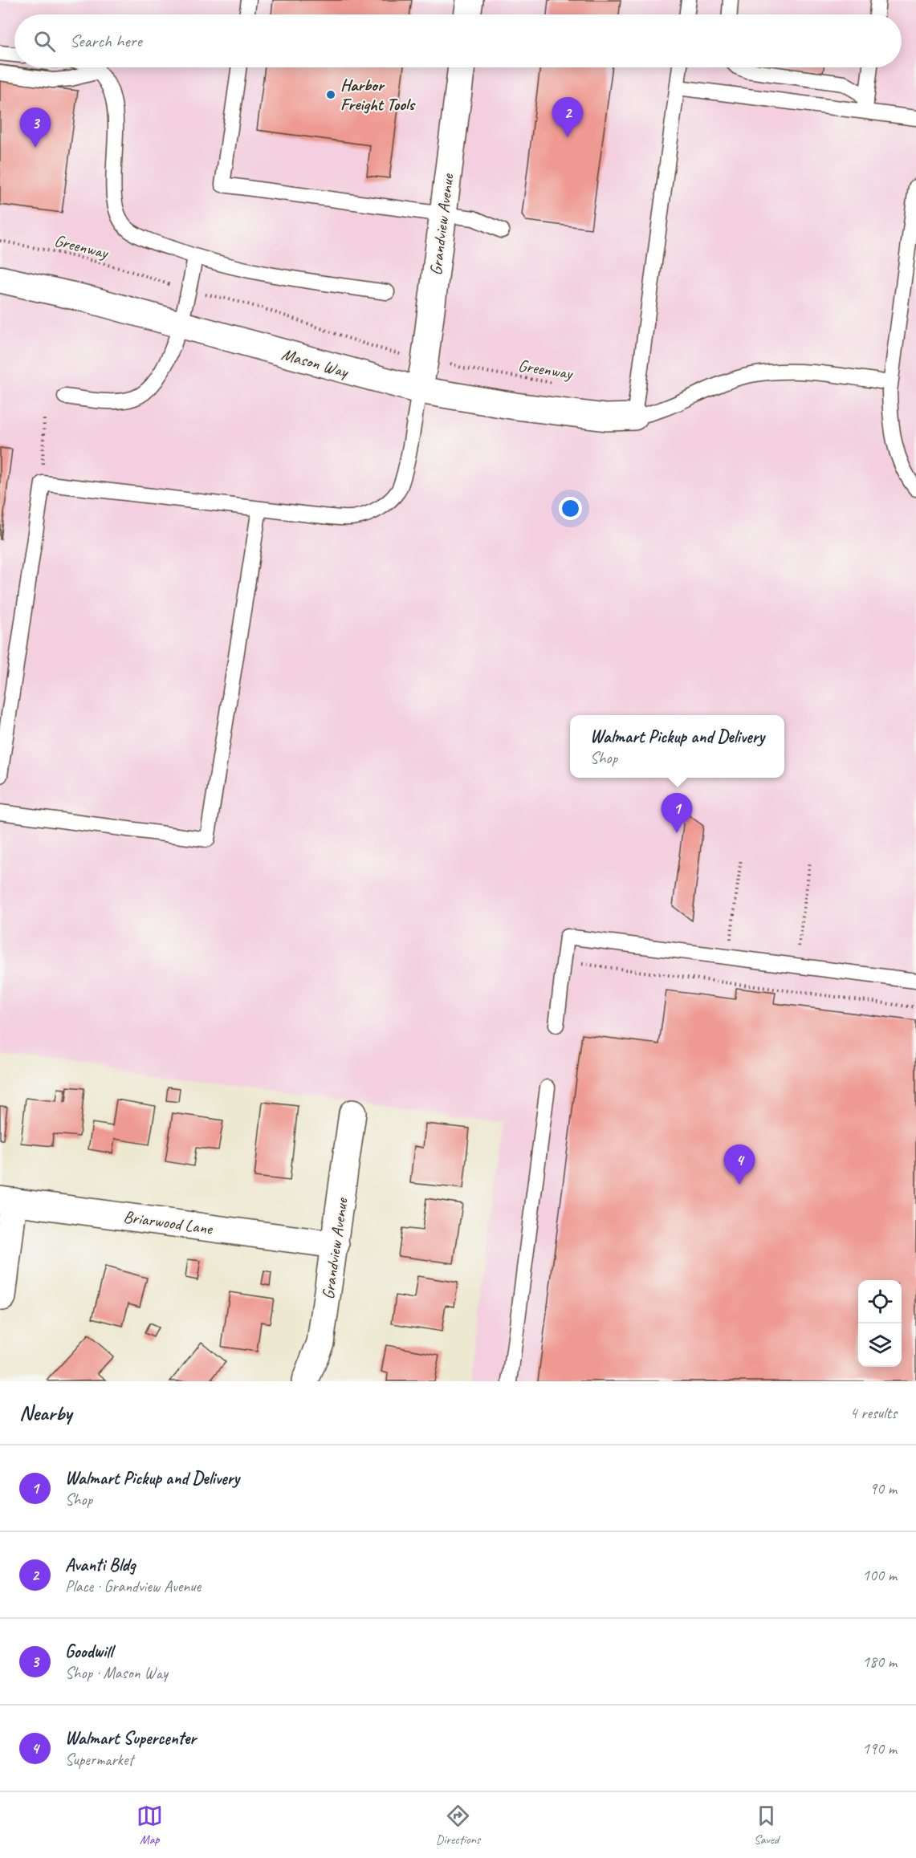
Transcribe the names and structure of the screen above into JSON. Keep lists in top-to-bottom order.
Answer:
{
  "streets": {
    "street": ["Grandview Avenue", "Mason Way", "Briarwood Lane"],
    "path": ["Greenway"]
  },
  "crossings": [
    ["Grandview Avenue", "Mason Way"],
    ["Grandview Avenue", "Briarwood Lane"]
  ],
  "places": ["Harbor Freight Tools"],
  "page": {
    "search": "Search here",
    "pins": [
      "2",
      "3",
      "1",
      "4"
    ],
    "popup": ["Walmart Pickup and Delivery", "Shop"],
    "heading": ["Nearby", "4 results"],
    "list": [
      {
        "mark": "1",
        "name": "Walmart Pickup and Delivery",
        "note": "Shop",
        "value": "90 m"
      },
      {
        "mark": "2",
        "name": "Avanti Bldg",
        "note": "Place · Grandview Avenue",
        "value": "100 m"
      },
      {
        "mark": "3",
        "name": "Goodwill",
        "note": "Shop · Mason Way",
        "value": "180 m"
      },
      {
        "mark": "4",
        "name": "Walmart Supercenter",
        "note": "Supermarket",
        "value": "190 m"
      }
    ],
    "nav": ["Map", "Directions", "Saved"]
  }
}
